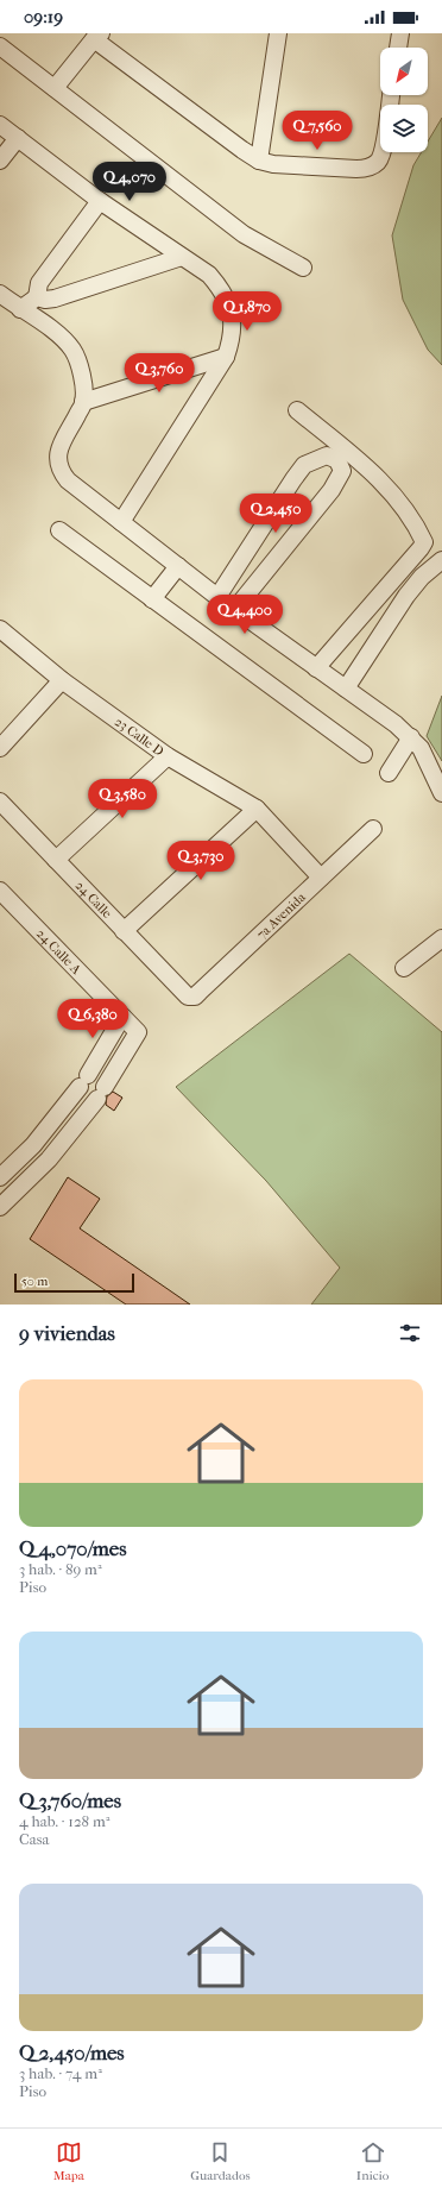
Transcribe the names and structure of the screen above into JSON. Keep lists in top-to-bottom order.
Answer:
{
  "streets": {
    "street": [
      "23 Calle D",
      "24 Calle",
      "7a Avenida",
      "24 Calle A"
    ]
  },
  "crossings": [
    ["23 Calle D", "7a Avenida"],
    ["24 Calle", "7a Avenida"]
  ],
  "scale_bar": "50 m",
  "north": "bottom left",
  "page": {
    "status": "09:19",
    "price": [
      "Q 7,560",
      "Q 4,070",
      "Q 1,870",
      "Q 3,760",
      "Q 2,450",
      "Q 4,400",
      "Q 3,580",
      "Q 3,730",
      "Q 6,380"
    ],
    "scale": "50 m",
    "heading": "9 viviendas",
    "list": [
      {
        "name": "Q 4,070/mes",
        "note": "3 hab. · 89 m² · Piso"
      },
      {
        "name": "Q 3,760/mes",
        "note": "4 hab. · 128 m² · Casa"
      },
      {
        "name": "Q 2,450/mes",
        "note": "3 hab. · 74 m² · Piso"
      }
    ],
    "tabs": ["Mapa", "Guardados", "Inicio"]
  }
}
